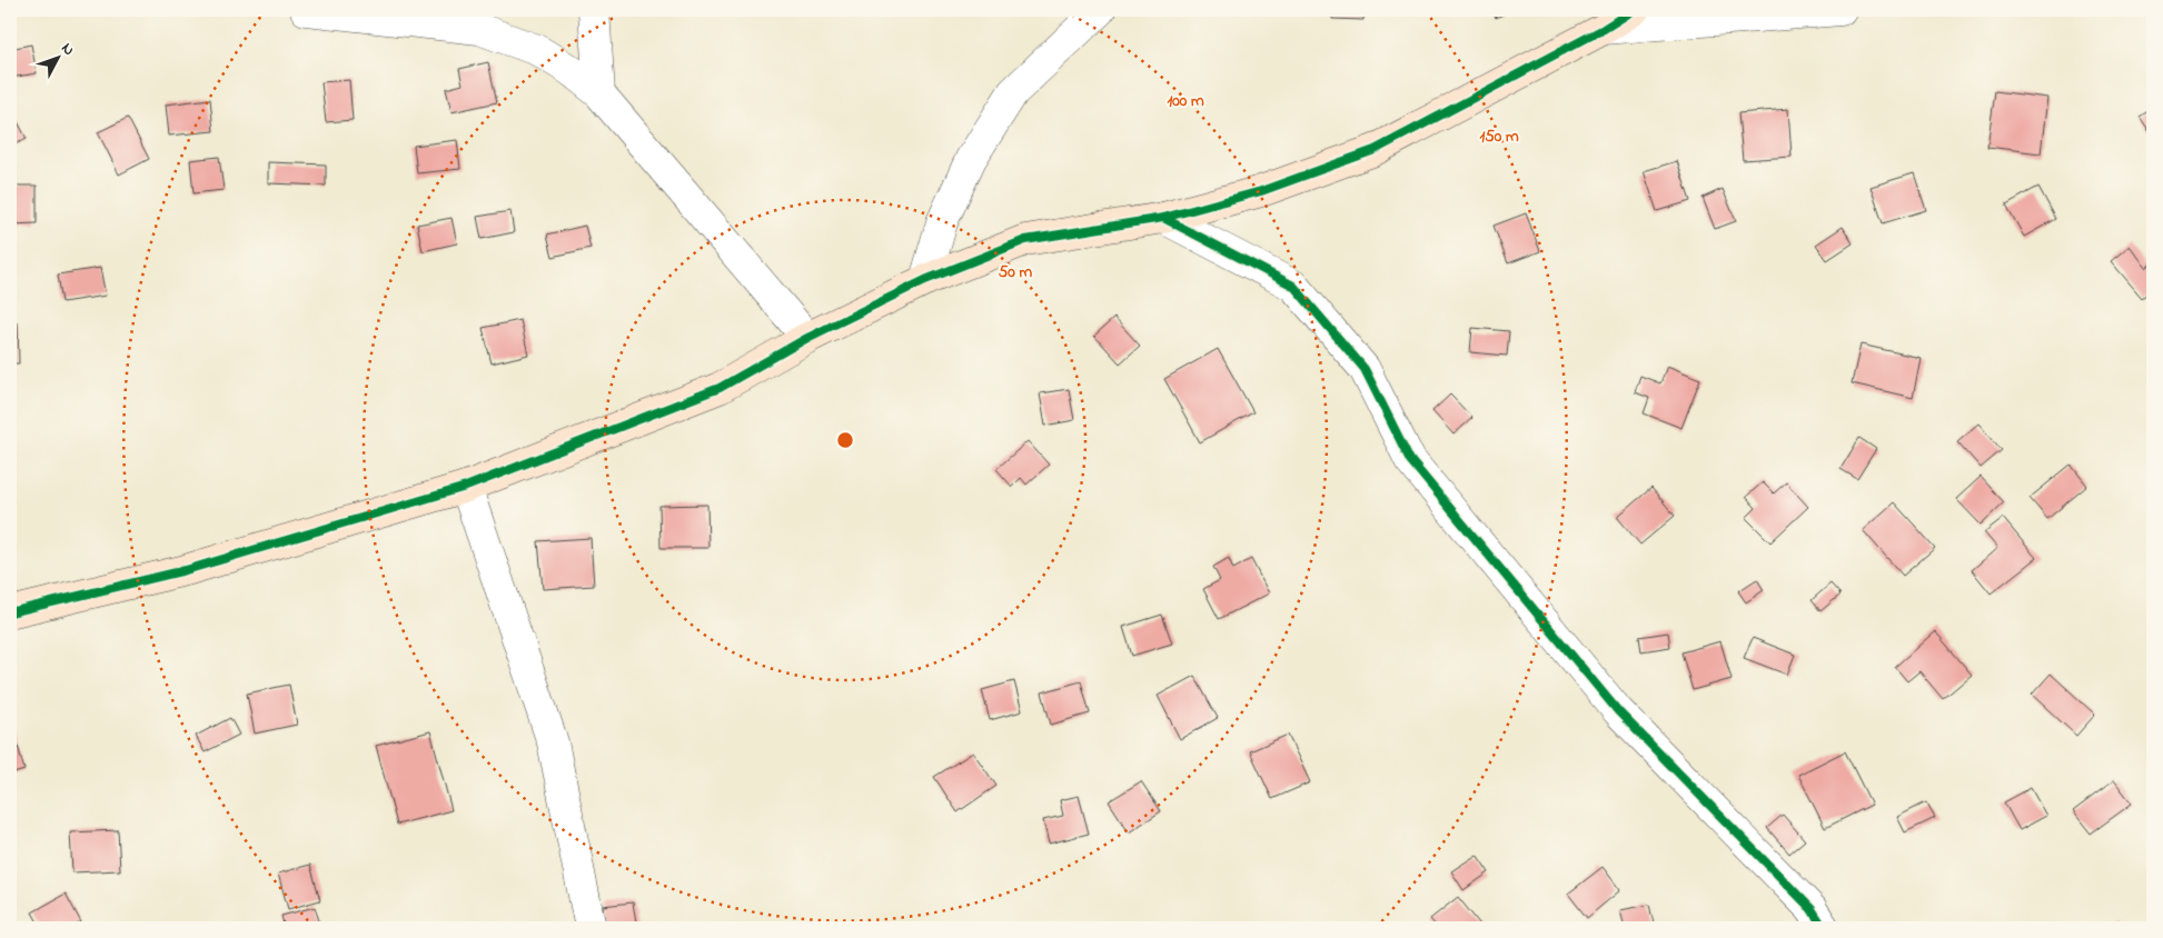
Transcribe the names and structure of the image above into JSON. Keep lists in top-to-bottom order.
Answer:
{
  "north": "top right",
  "rings": ["100 m", "150 m", "50 m"]
}
